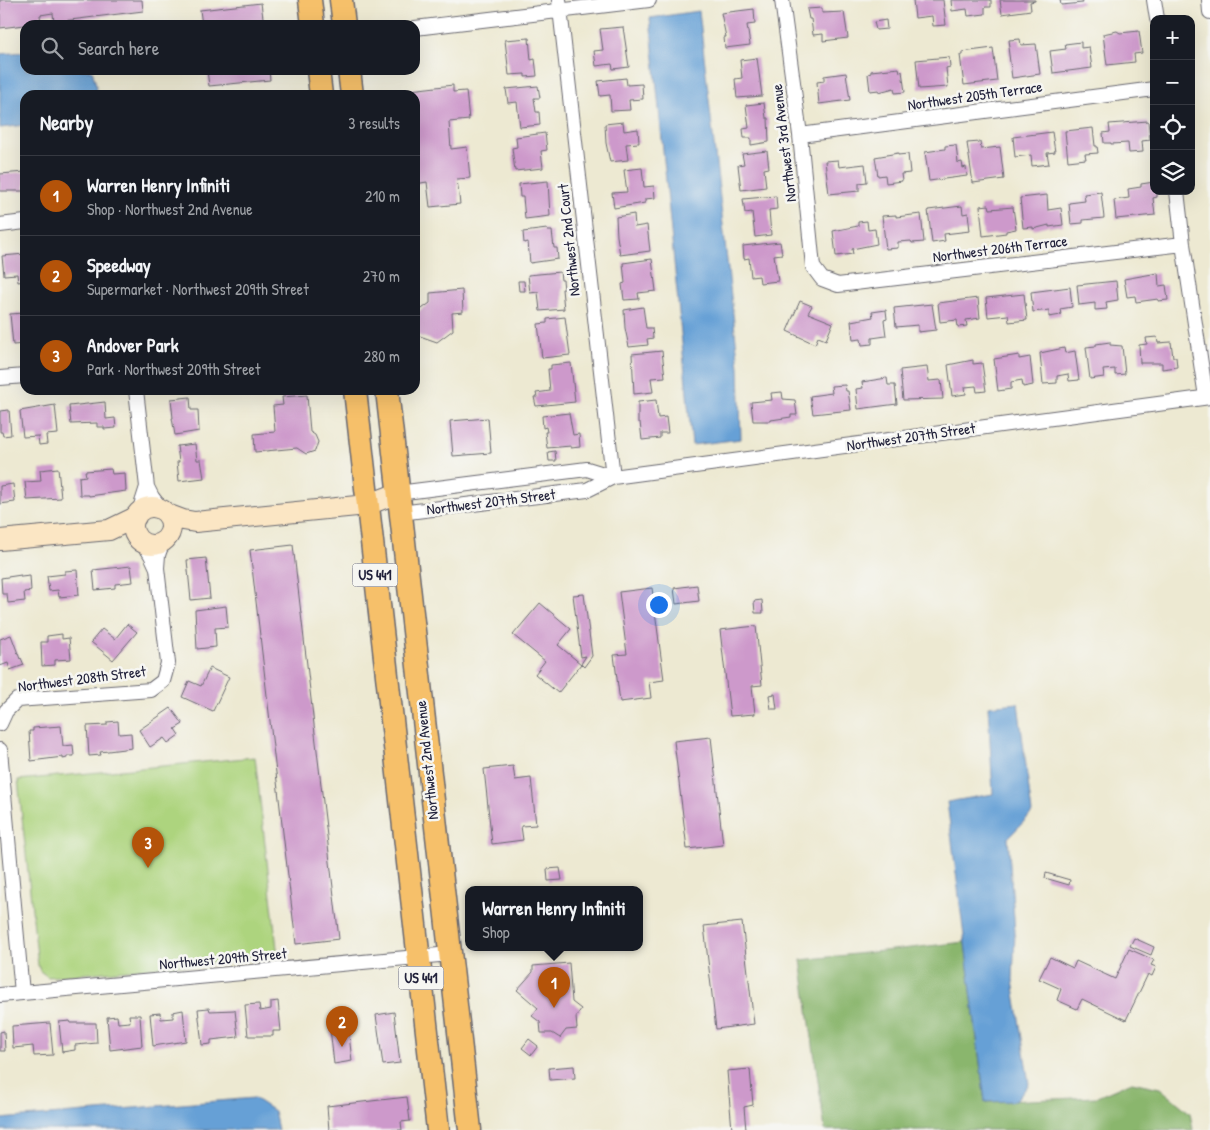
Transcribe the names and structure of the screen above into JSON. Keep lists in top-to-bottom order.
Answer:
{
  "streets": {
    "main road": ["US 441", "Northwest 2nd Avenue"],
    "street": [
      "Northwest 205th Terrace",
      "Northwest 3rd Avenue",
      "Northwest 2nd Court",
      "Northwest 206th Terrace",
      "Northwest 207th Street",
      "Northwest 208th Street",
      "Northwest 209th Street"
    ]
  },
  "crossings": [
    ["Northwest 205th Terrace", "Northwest 3rd Avenue"],
    ["Northwest 3rd Avenue", "Northwest 206th Terrace"],
    ["Northwest 2nd Court", "Northwest 207th Street"],
    ["Northwest 207th Street", "Northwest 2nd Avenue"],
    ["Northwest 2nd Avenue", "Northwest 209th Street"]
  ],
  "page": {
    "map_buttons": ["+", "−"],
    "search": "Search here",
    "heading": ["Nearby", "3 results"],
    "list": [
      {
        "mark": "1",
        "name": "Warren Henry Infiniti",
        "note": "Shop · Northwest 2nd Avenue",
        "value": "210 m"
      },
      {
        "mark": "2",
        "name": "Speedway",
        "note": "Supermarket · Northwest 209th Street",
        "value": "270 m"
      },
      {
        "mark": "3",
        "name": "Andover Park",
        "note": "Park · Northwest 209th Street",
        "value": "280 m"
      }
    ],
    "pins": ["3", "1", "2"],
    "popup": ["Warren Henry Infiniti", "Shop"]
  }
}
